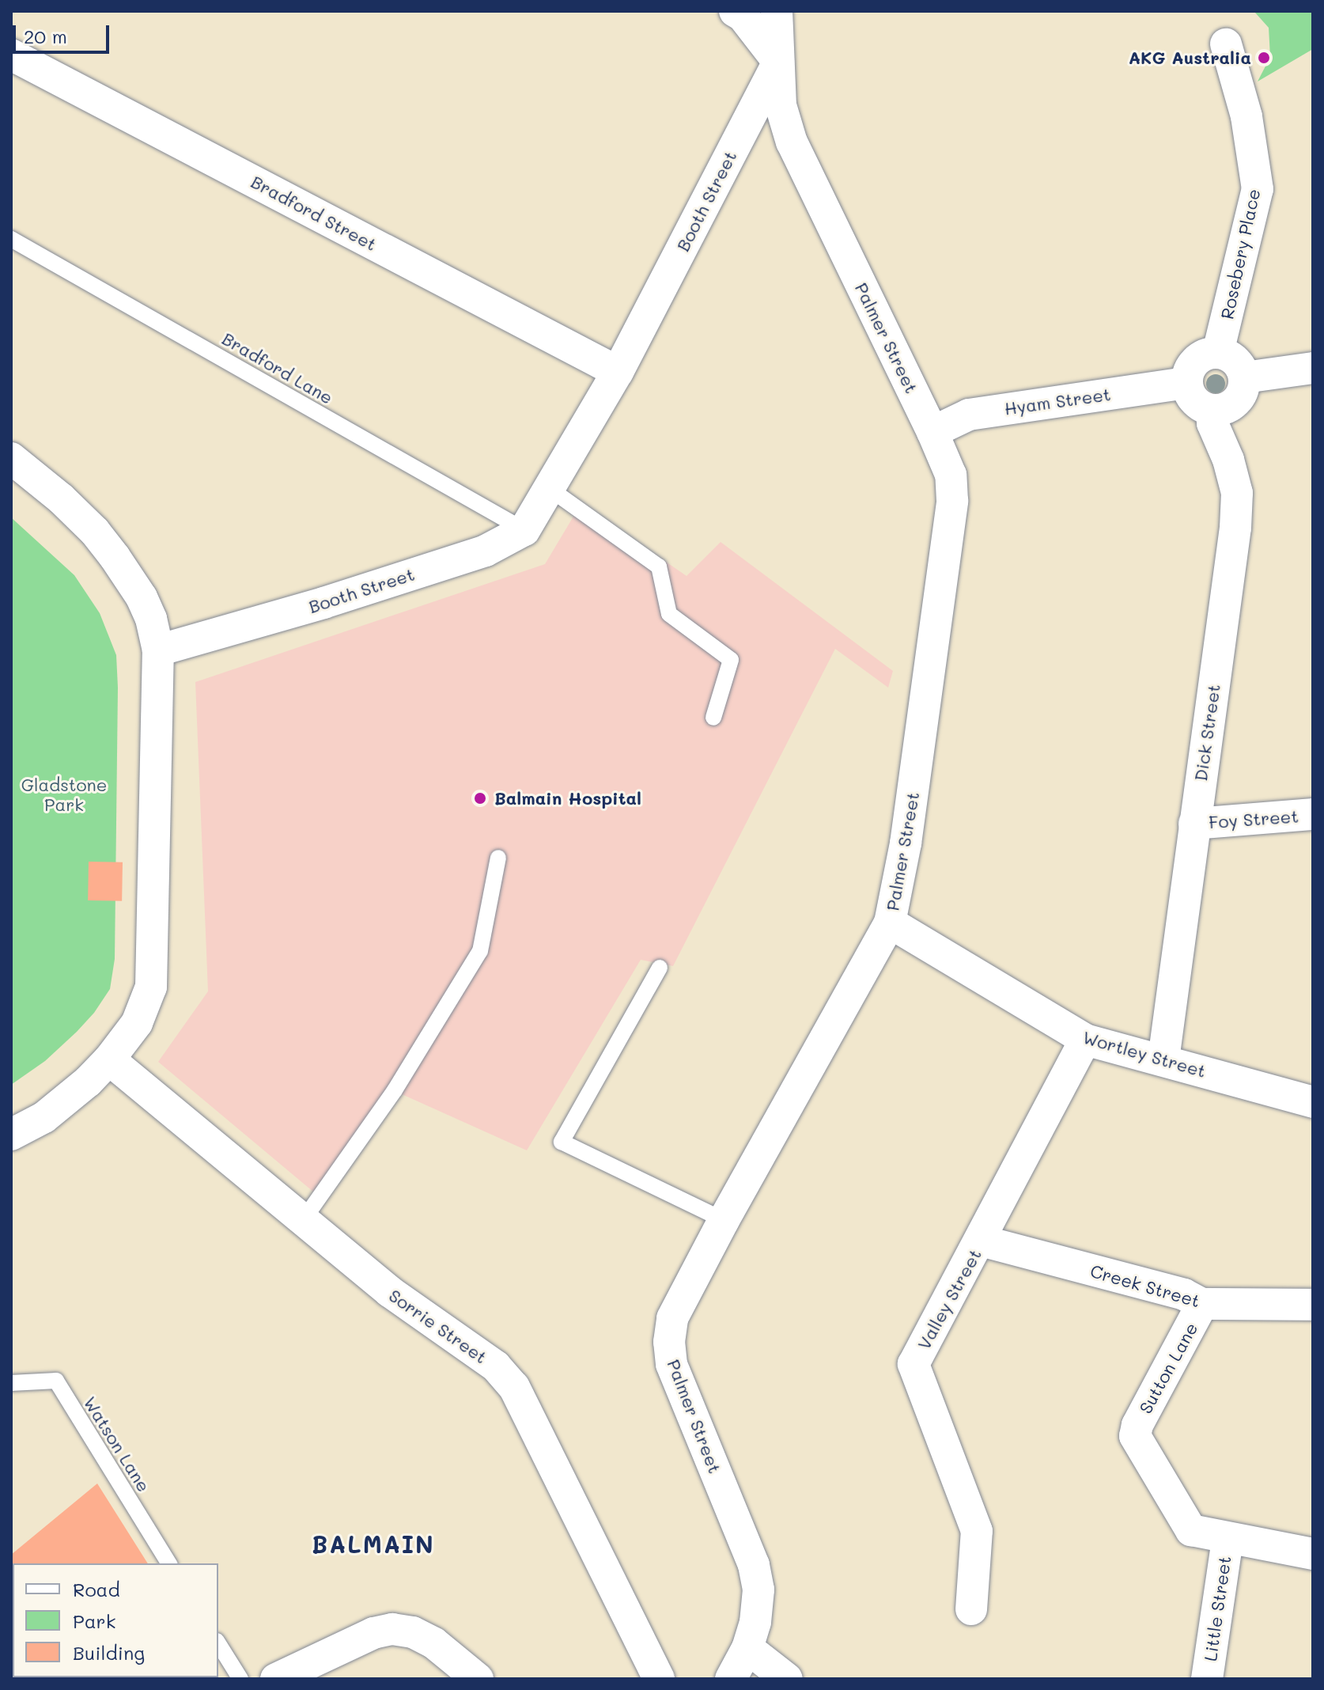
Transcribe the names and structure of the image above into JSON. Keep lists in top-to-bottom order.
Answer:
{
  "streets": {
    "street": [
      "Booth Street",
      "Bradford Street",
      "Rosebery Place",
      "Palmer Street",
      "Hyam Street",
      "Dick Street",
      "Foy Street",
      "Wortley Street",
      "Creek Street",
      "Valley Street",
      "Sorrie Street",
      "Sutton Lane",
      "Little Street"
    ],
    "lane": ["Bradford Lane", "Watson Lane"]
  },
  "crossings": [
    ["Booth Street", "Bradford Street"],
    ["Booth Street", "Palmer Street"],
    ["Booth Street", "Bradford Lane"],
    ["Rosebery Place", "Hyam Street"],
    ["Rosebery Place", "Dick Street"],
    ["Palmer Street", "Hyam Street"],
    ["Palmer Street", "Wortley Street"],
    ["Hyam Street", "Dick Street"],
    ["Dick Street", "Foy Street"],
    ["Dick Street", "Wortley Street"],
    ["Wortley Street", "Valley Street"],
    ["Creek Street", "Valley Street"],
    ["Creek Street", "Sutton Lane"],
    ["Sutton Lane", "Little Street"]
  ],
  "districts": ["BALMAIN"],
  "parks": ["Gladstone Park"],
  "places": ["AKG Australia", "Balmain Hospital"],
  "legend": ["Road", "Park", "Building"],
  "scale_bar": "20 m"
}
